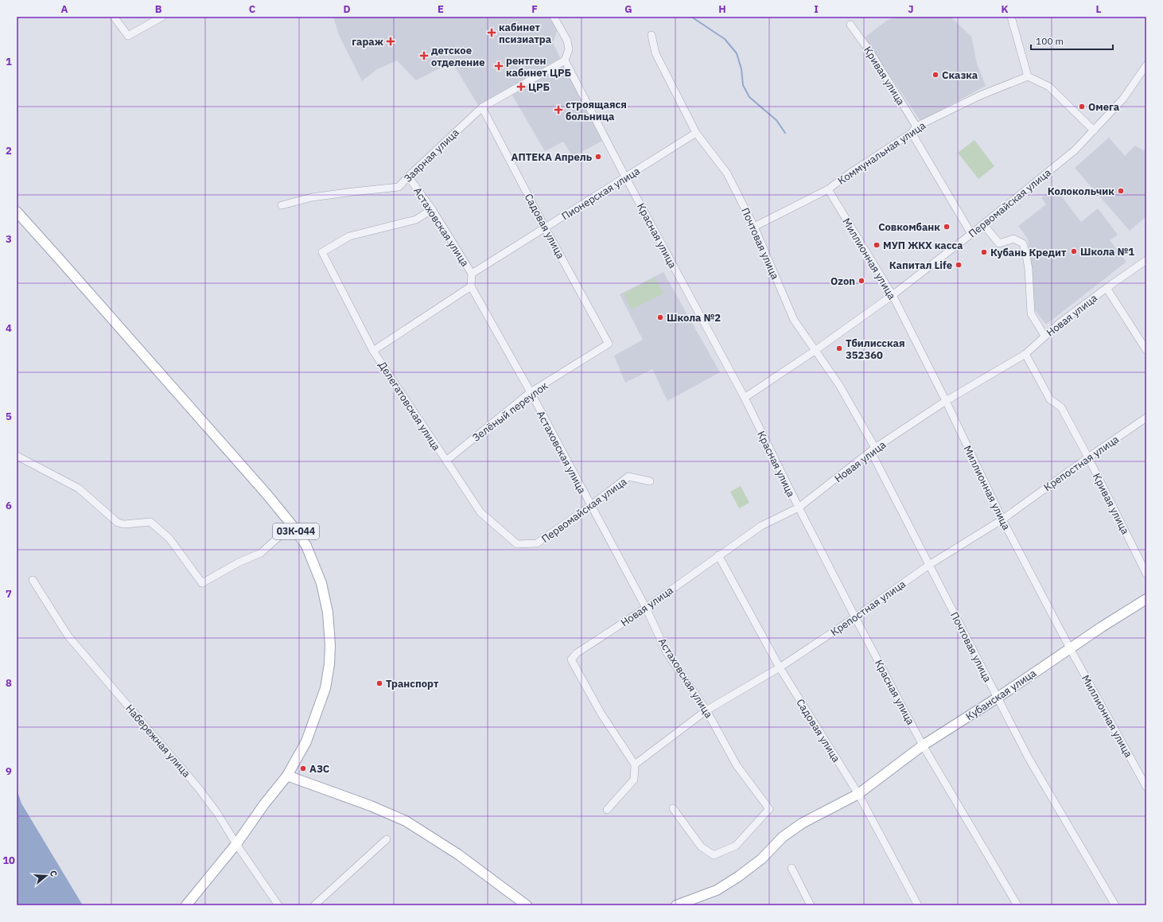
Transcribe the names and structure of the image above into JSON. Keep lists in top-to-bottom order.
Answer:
{
  "streets": {
    "main road": ["03К-044", "Кубанская улица"],
    "street": [
      "Кривая улица",
      "Коммунальная улица",
      "Заярная улица",
      "Пионерская улица",
      "Первомайская улица",
      "Садовая улица",
      "Астаховская улица",
      "Красная улица",
      "Почтовая улица",
      "Миллионная улица",
      "Новая улица",
      "Делегатовская улица",
      "Зелёный переулок",
      "Крепостная улица",
      "Набережная улица"
    ]
  },
  "crossings": [
    ["Кривая улица", "Коммунальная улица"],
    ["Кривая улица", "Новая улица"],
    ["Кривая улица", "Крепостная улица"],
    ["Коммунальная улица", "Почтовая улица"],
    ["Коммунальная улица", "Миллионная улица"],
    ["Заярная улица", "Садовая улица"],
    ["Заярная улица", "Астаховская улица"],
    ["Заярная улица", "Красная улица"],
    ["Пионерская улица", "Садовая улица"],
    ["Пионерская улица", "Астаховская улица"],
    ["Пионерская улица", "Красная улица"],
    ["Пионерская улица", "Почтовая улица"],
    ["Первомайская улица", "Астаховская улица"],
    ["Первомайская улица", "Красная улица"],
    ["Первомайская улица", "Почтовая улица"],
    ["Первомайская улица", "Миллионная улица"],
    ["Первомайская улица", "Делегатовская улица"],
    ["Садовая улица", "Новая улица"],
    ["Садовая улица", "Зелёный переулок"],
    ["Садовая улица", "Крепостная улица"],
    ["Садовая улица", "Кубанская улица"],
    ["Астаховская улица", "Новая улица"],
    ["Астаховская улица", "Делегатовская улица"],
    ["Астаховская улица", "Зелёный переулок"],
    ["Астаховская улица", "Крепостная улица"],
    ["Красная улица", "Новая улица"],
    ["Красная улица", "Крепостная улица"],
    ["Красная улица", "Кубанская улица"],
    ["Почтовая улица", "Новая улица"],
    ["Почтовая улица", "Крепостная улица"],
    ["Почтовая улица", "Кубанская улица"],
    ["Миллионная улица", "Новая улица"],
    ["Миллионная улица", "Крепостная улица"],
    ["Миллионная улица", "Кубанская улица"],
    ["Новая улица", "Крепостная улица"],
    ["Делегатовская улица", "Зелёный переулок"],
    ["03К-044", "Набережная улица"]
  ],
  "places": {
    "health": [
      "кабинет псизиатра",
      "гараж",
      "детское отделение",
      "рентген кабинет ЦРБ",
      "ЦРБ",
      "строящаяся больница"
    ],
    "other": [
      "Сказка",
      "Омега",
      "АПТЕКА Апрель",
      "Колокольчик",
      "Совкомбанк",
      "МУП ЖКХ касса",
      "Школа №1",
      "Кубань Кредит",
      "Капитал Life",
      "Ozon",
      "Школа №2",
      "Тбилисская 352360",
      "Транспорт",
      "АЗС"
    ]
  },
  "scale_bar": "100 m",
  "north": "right",
  "grid": {
    "columns": [
      "A",
      "B",
      "C",
      "D",
      "E",
      "F",
      "G",
      "H",
      "I",
      "J",
      "K",
      "L"
    ],
    "rows": [
      "1",
      "2",
      "3",
      "4",
      "5",
      "6",
      "7",
      "8",
      "9",
      "10"
    ]
  }
}
